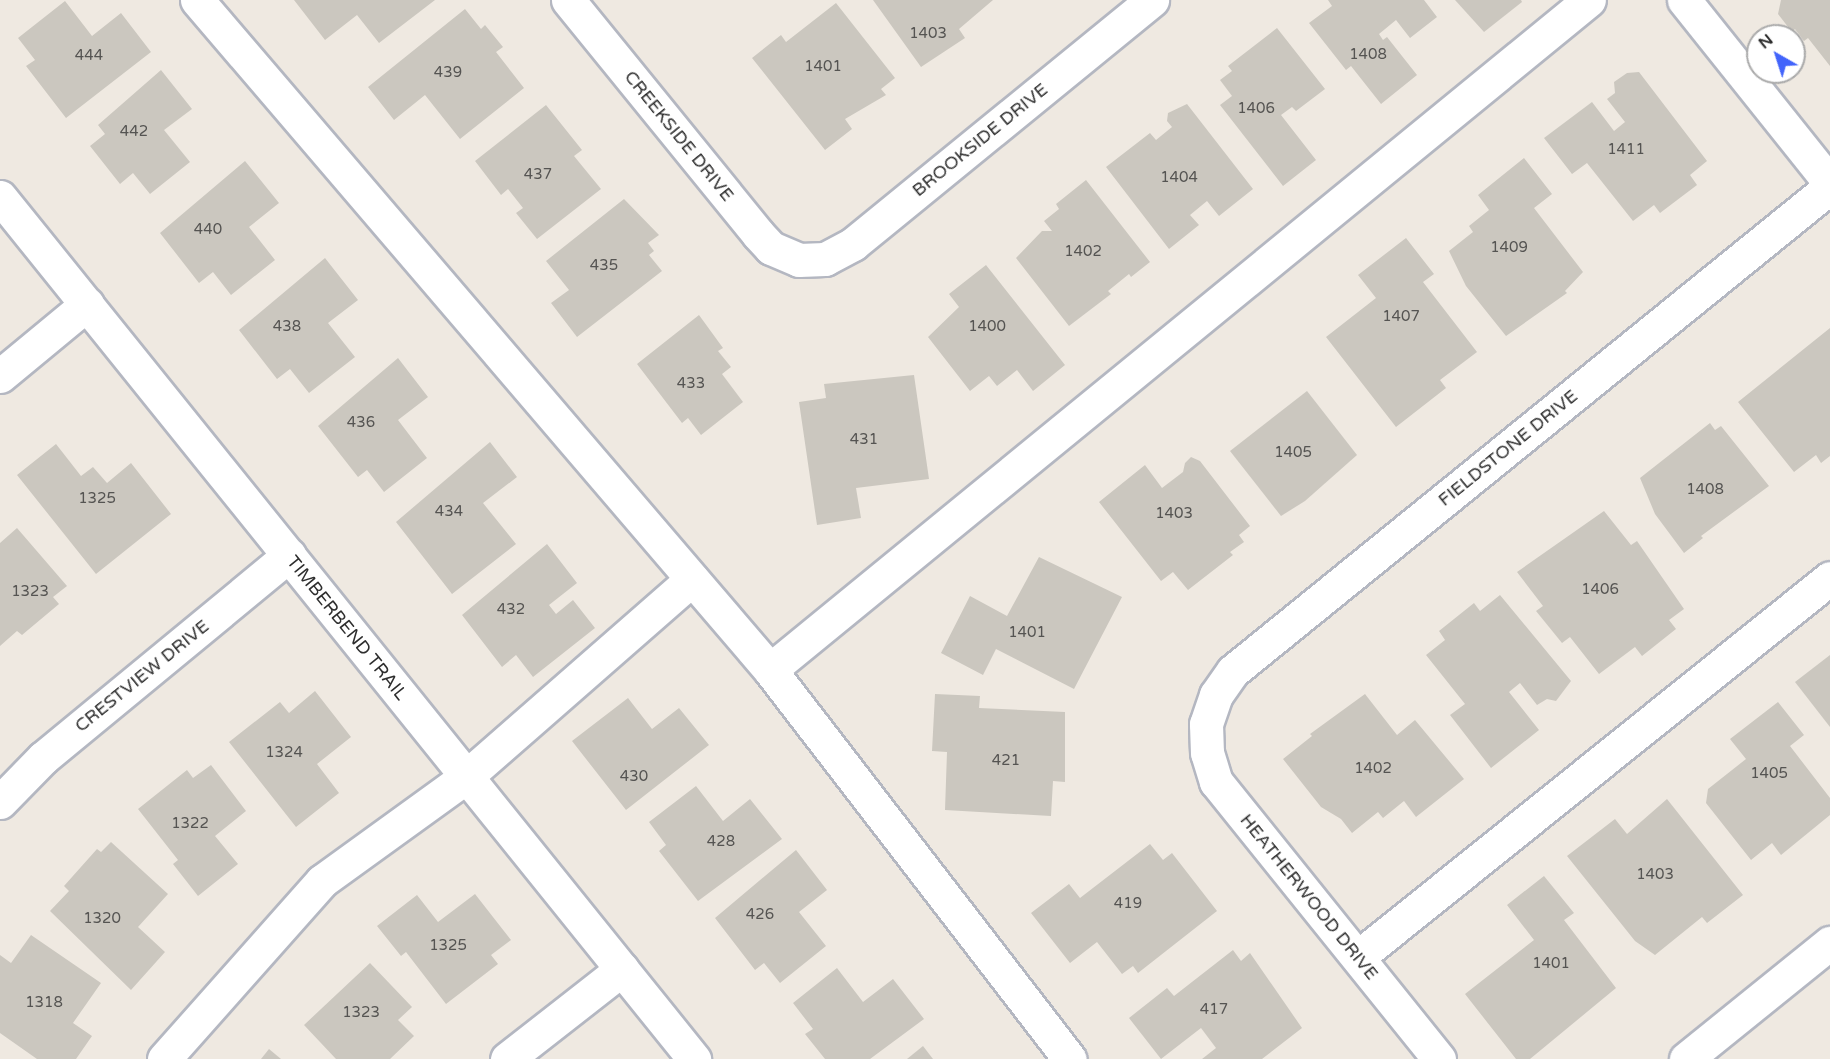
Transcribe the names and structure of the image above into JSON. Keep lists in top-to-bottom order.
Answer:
{
  "streets": {
    "street": [
      "CREEKSIDE DRIVE",
      "BROOKSIDE DRIVE",
      "FIELDSTONE DRIVE",
      "TIMBERBEND TRAIL",
      "CRESTVIEW DRIVE",
      "HEATHERWOOD DRIVE"
    ]
  },
  "crossings": [
    ["CREEKSIDE DRIVE", "BROOKSIDE DRIVE"],
    ["FIELDSTONE DRIVE", "HEATHERWOOD DRIVE"],
    ["TIMBERBEND TRAIL", "CRESTVIEW DRIVE"]
  ],
  "house_numbers": [
    "1403",
    "1408",
    "444",
    "1401",
    "439",
    "1406",
    "442",
    "1411",
    "437",
    "1404",
    "440",
    "1409",
    "1402",
    "435",
    "1407",
    "438",
    "1400",
    "433",
    "436",
    "431",
    "1405",
    "1408",
    "1325",
    "434",
    "1403",
    "1406",
    "1323",
    "432",
    "1401",
    "1324",
    "421",
    "1402",
    "1405",
    "430",
    "1322",
    "428",
    "1403",
    "419",
    "426",
    "1320",
    "1325",
    "1401",
    "1318",
    "417",
    "1323"
  ],
  "north": "top left"
}
